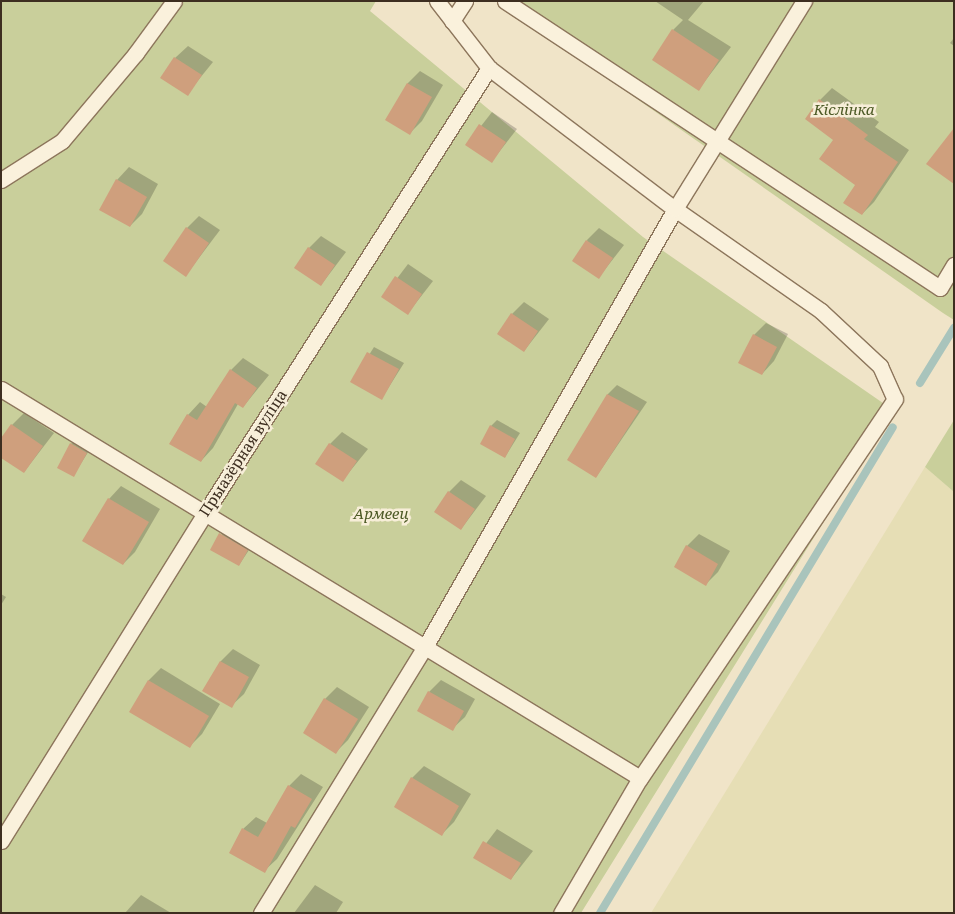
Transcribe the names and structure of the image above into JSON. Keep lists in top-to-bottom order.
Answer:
{
  "streets": {
    "lane": ["Прыазёрная вуліца"]
  },
  "parks": ["Кіслінка", "Армеец"]
}
